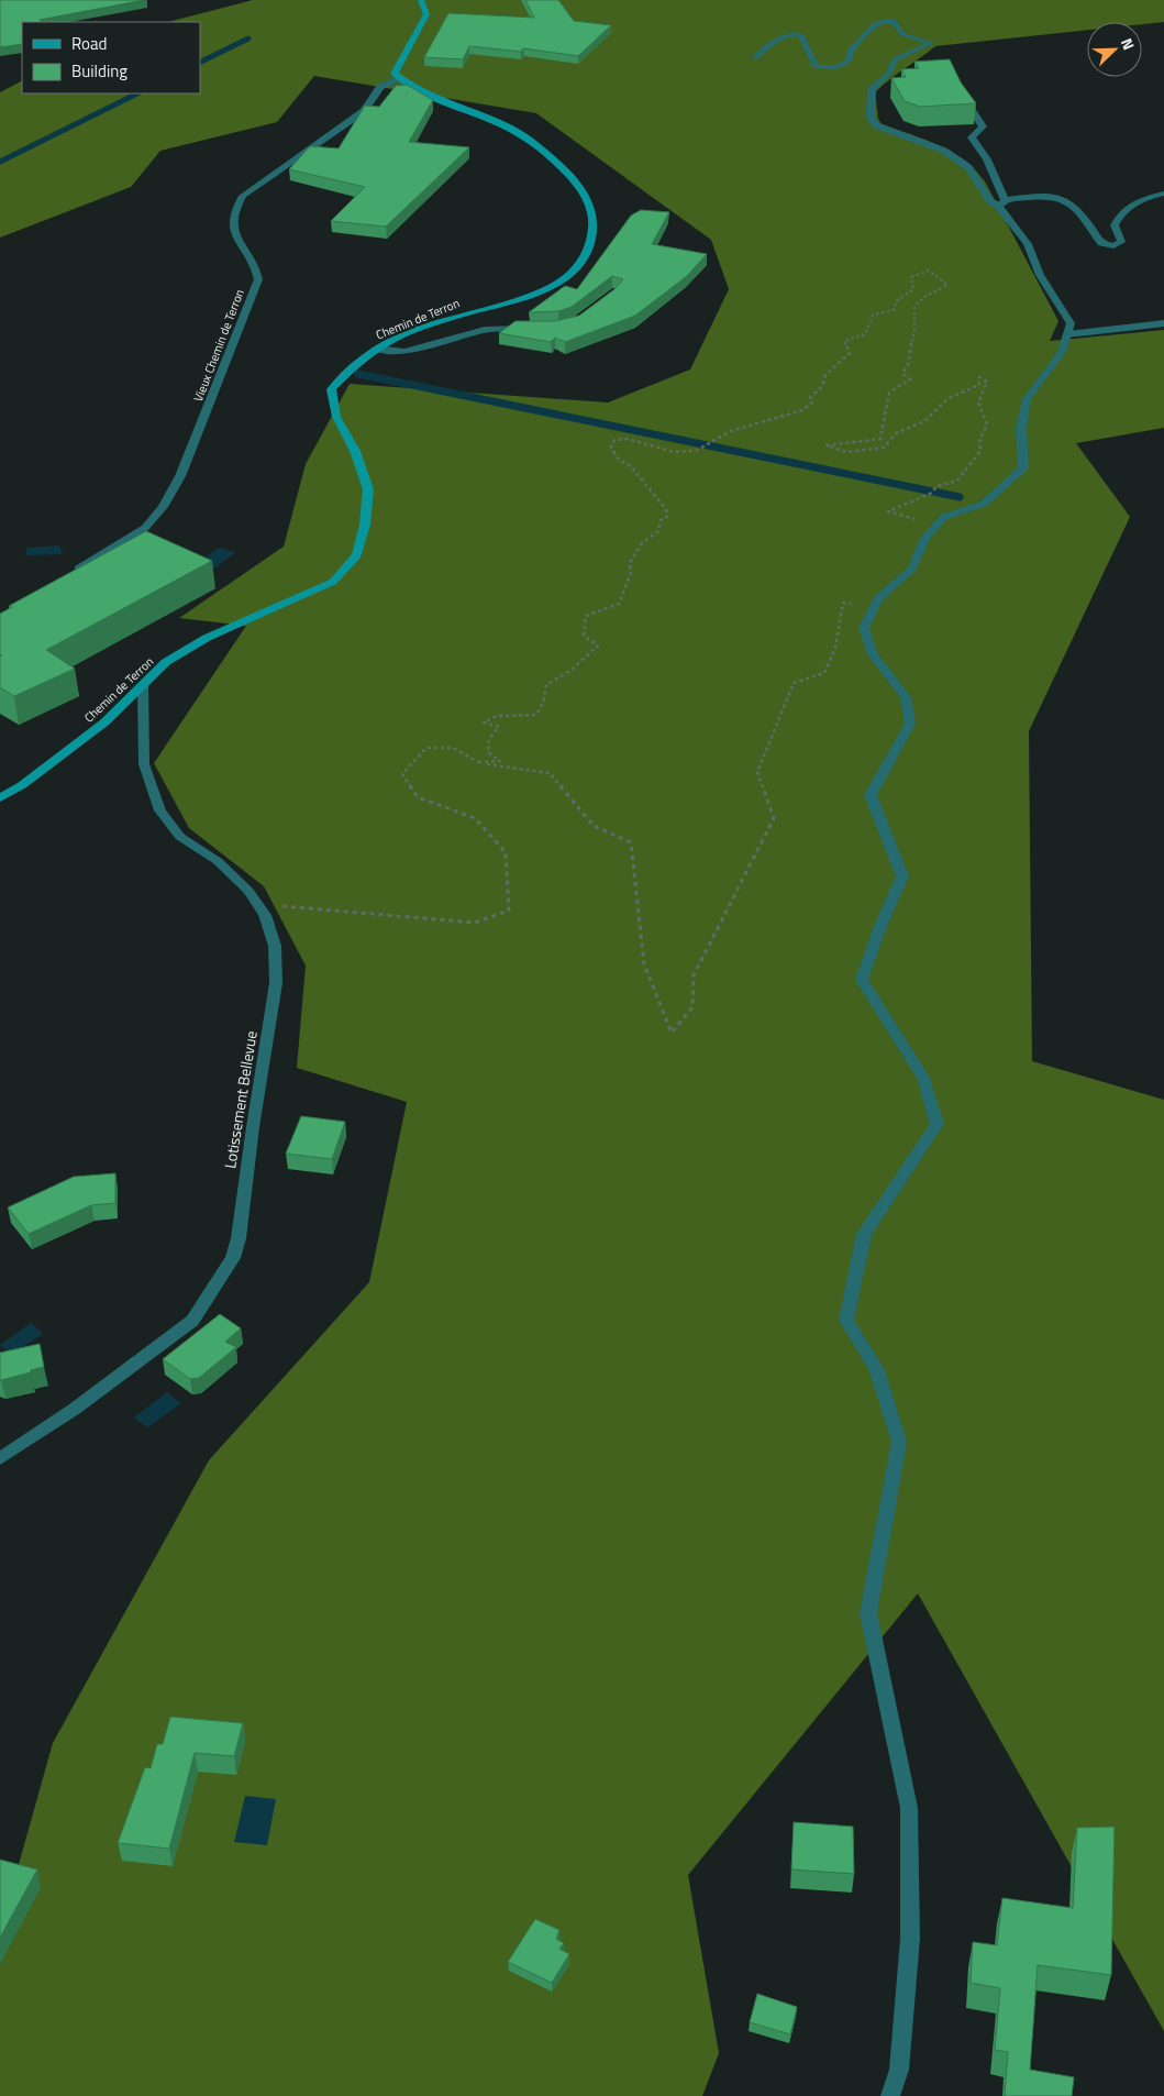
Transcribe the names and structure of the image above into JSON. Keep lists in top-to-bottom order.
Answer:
{
  "streets": {
    "street": ["Chemin de Terron", "Vieux Chemin de Terron", "Lotissement Bellevue"]
  },
  "crossings": [
    ["Chemin de Terron", "Vieux Chemin de Terron"],
    ["Chemin de Terron", "Lotissement Bellevue"]
  ],
  "legend": ["Road", "Building"],
  "north": "top right"
}
